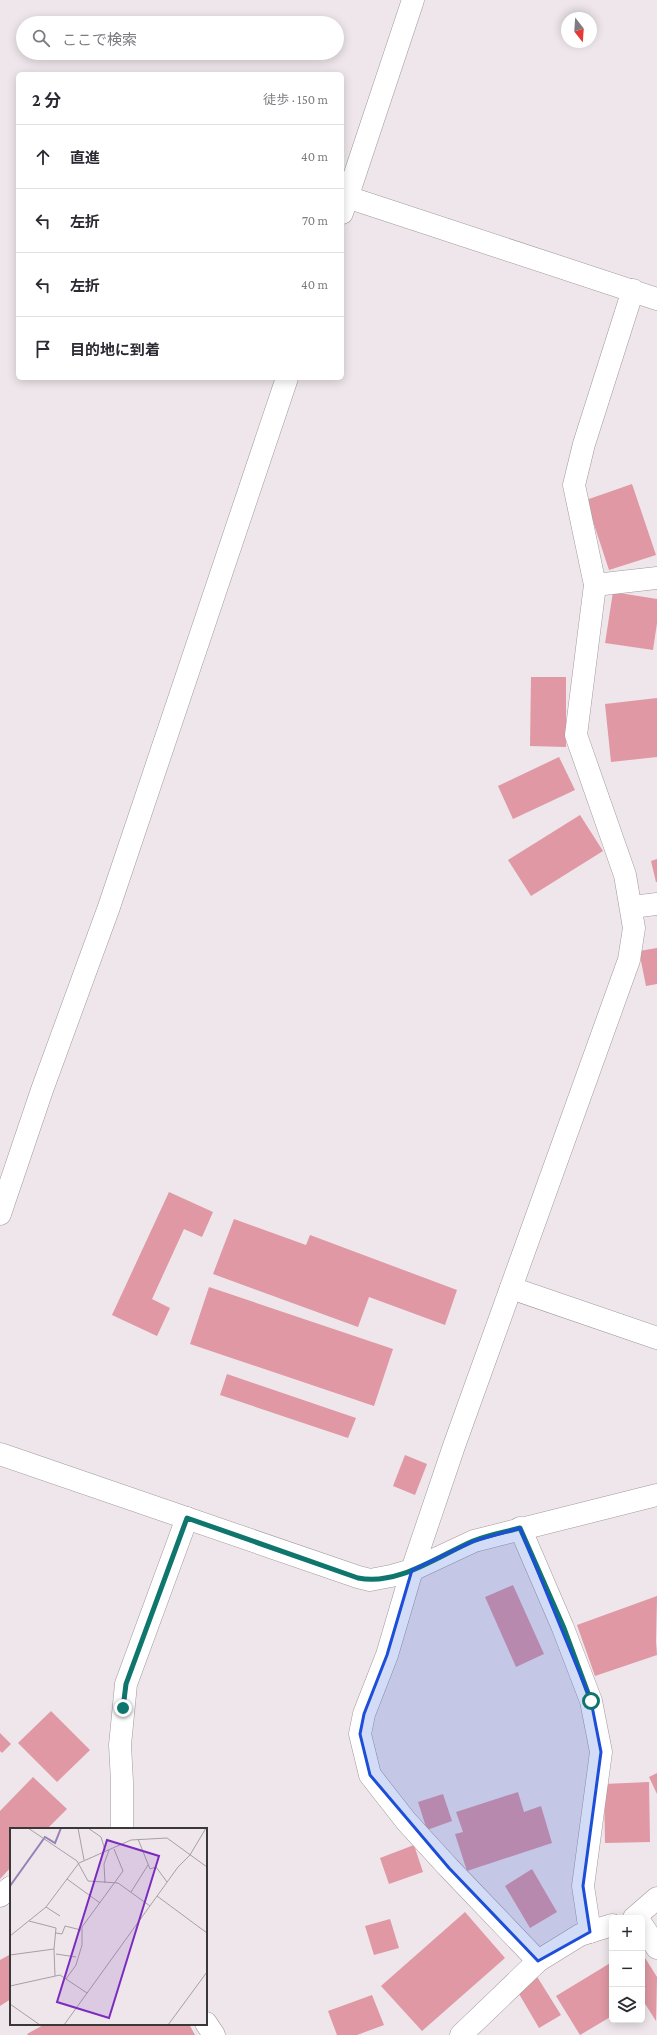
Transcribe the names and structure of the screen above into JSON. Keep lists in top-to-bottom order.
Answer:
{
  "north": "bottom",
  "page": {
    "search": "ここで検索",
    "heading": ["2 分", "徒歩 · 150 m"],
    "list": [
      ["直進", "40 m"],
      ["左折", "70 m"],
      ["左折", "40 m"],
      "目的地に到着"
    ],
    "map_buttons": ["+", "−"]
  }
}
